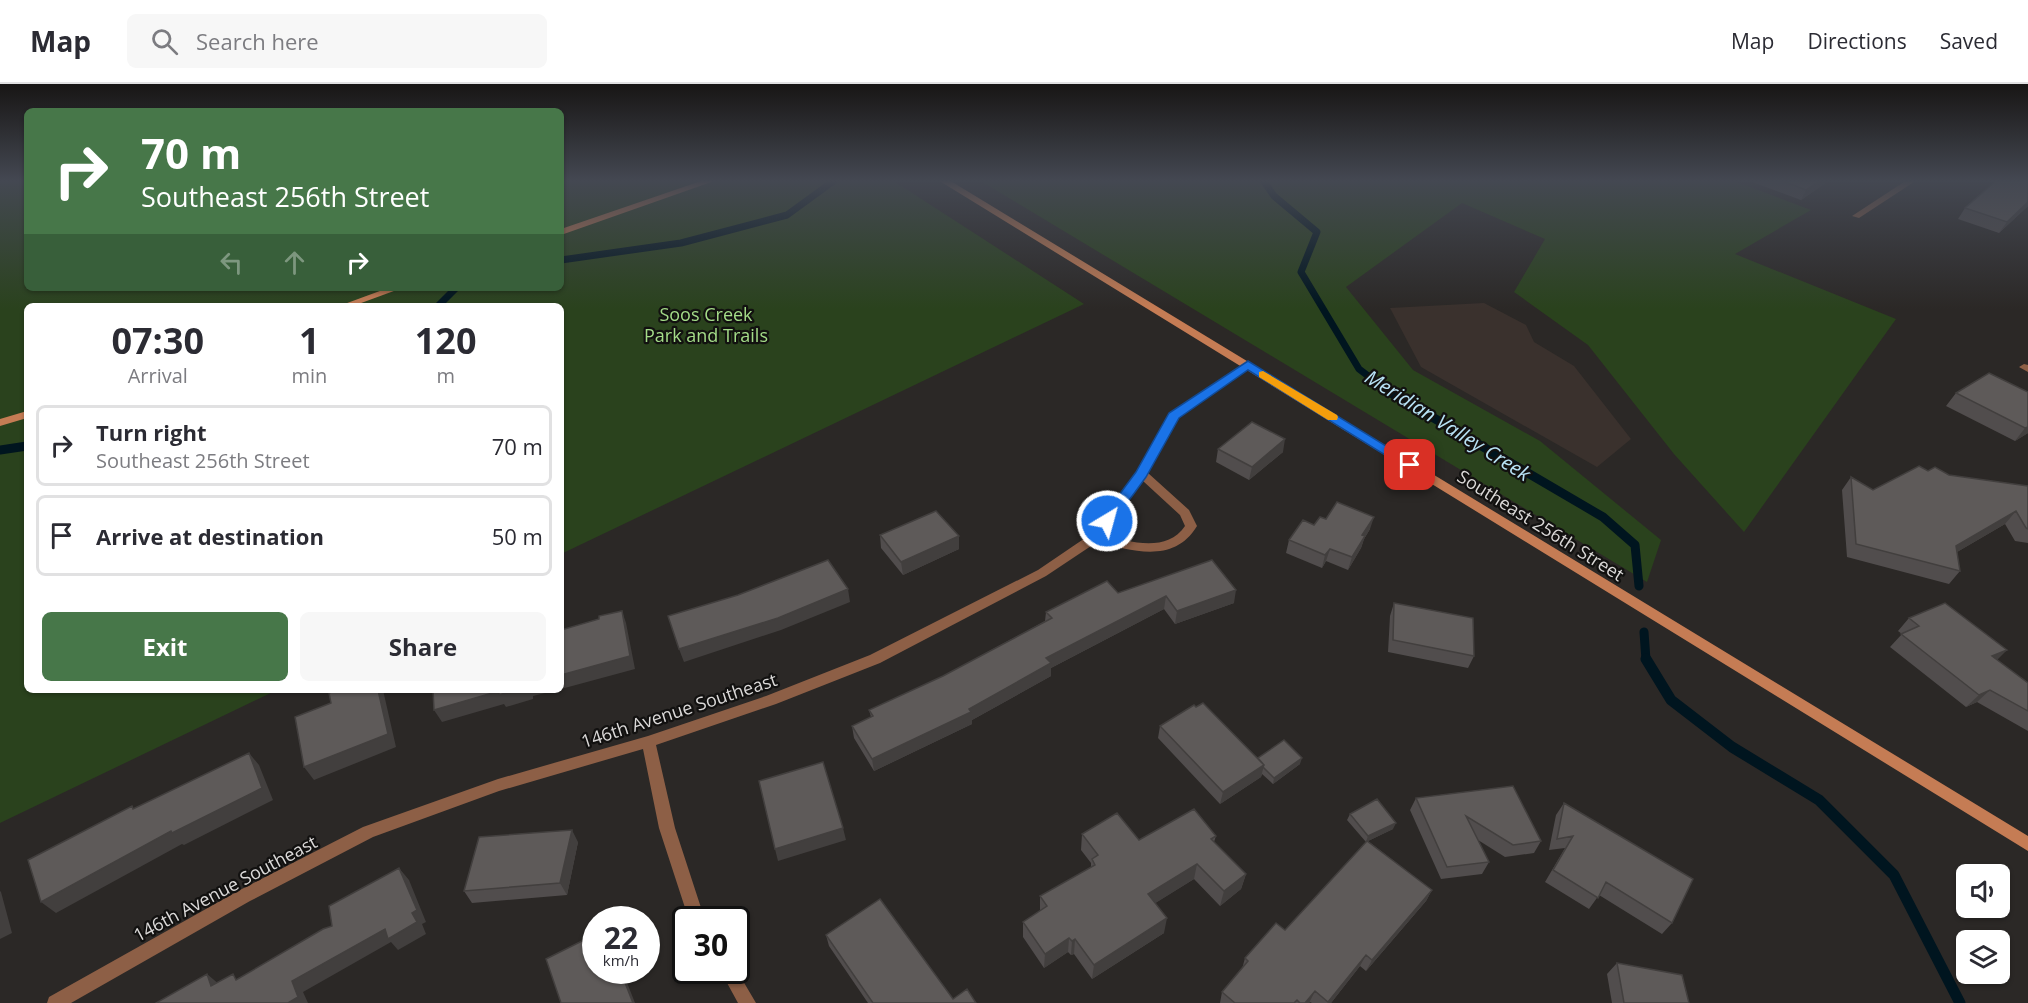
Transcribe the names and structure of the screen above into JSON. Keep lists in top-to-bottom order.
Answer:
{
  "streets": {
    "main road": ["Southeast 256th Street"],
    "street": ["146th Avenue Southeast"]
  },
  "crossings": [
    ["Southeast 256th Street", "146th Avenue Southeast"]
  ],
  "water": ["Meridian Valley Creek"],
  "parks": ["Soos Creek Park and Trails"],
  "page": {
    "header": "Map",
    "search": "Search here",
    "nav": ["Map", "Directions", "Saved"],
    "turn": ["70 m", "Southeast 256th Street"],
    "eta": [
      "07:30",
      "Arrival",
      "1",
      "min",
      "120",
      "m"
    ],
    "list": [
      {
        "name": "Turn right",
        "note": "Southeast 256th Street",
        "value": "70 m"
      },
      {
        "name": "Arrive at destination",
        "value": "50 m"
      }
    ],
    "buttons": ["Exit", "Share"],
    "speed": "22 km/h",
    "limit": "30"
  }
}
